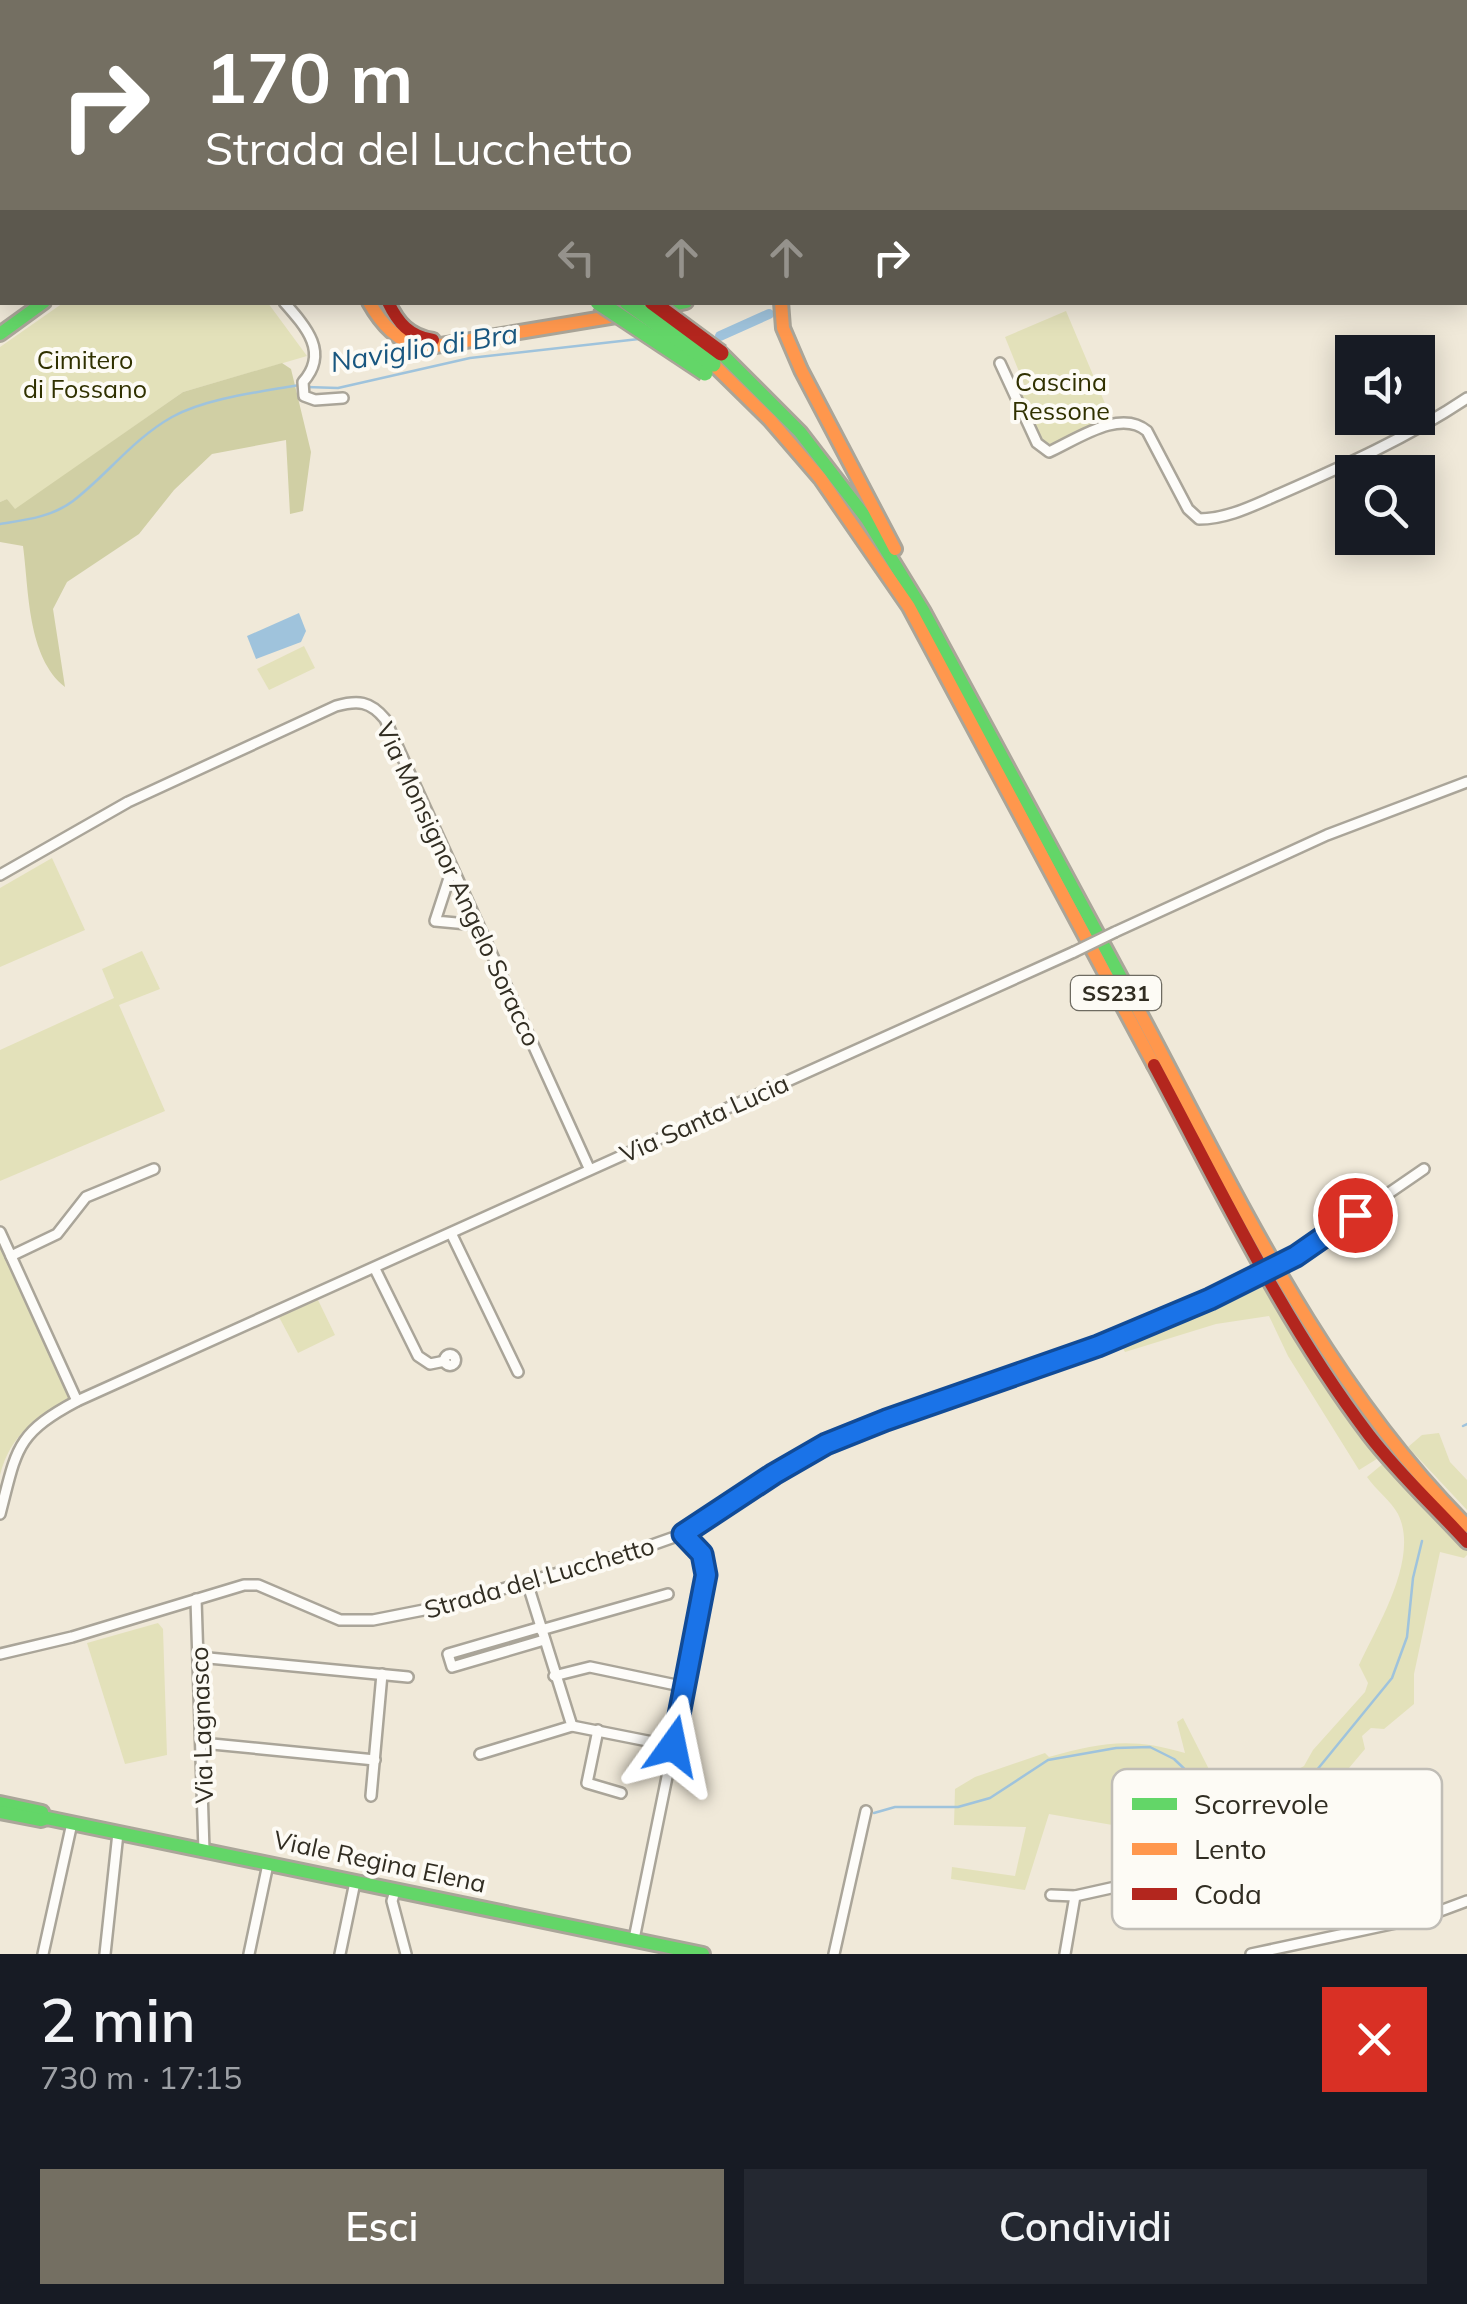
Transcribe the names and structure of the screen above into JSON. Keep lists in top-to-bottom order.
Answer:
{
  "streets": {
    "main road": ["SS231", "Viale Regina Elena"],
    "street": [
      "Via Monsignor Angelo Soracco",
      "Via Santa Lucia",
      "Strada del Lucchetto",
      "Via Lagnasco"
    ]
  },
  "crossings": [
    ["Via Monsignor Angelo Soracco", "Via Santa Lucia"],
    ["Strada del Lucchetto", "Via Lagnasco"],
    ["Via Lagnasco", "Viale Regina Elena"]
  ],
  "water": ["Naviglio di Bra"],
  "parks": ["Cimitero di Fossano", "Cascina Ressone"],
  "legend": ["Scorrevole", "Lento", "Coda"],
  "page": {
    "turn": ["170 m", "Strada del Lucchetto"],
    "heading": ["2 min", "730 m · 17:15"],
    "buttons": ["Esci", "Condividi"]
  }
}
